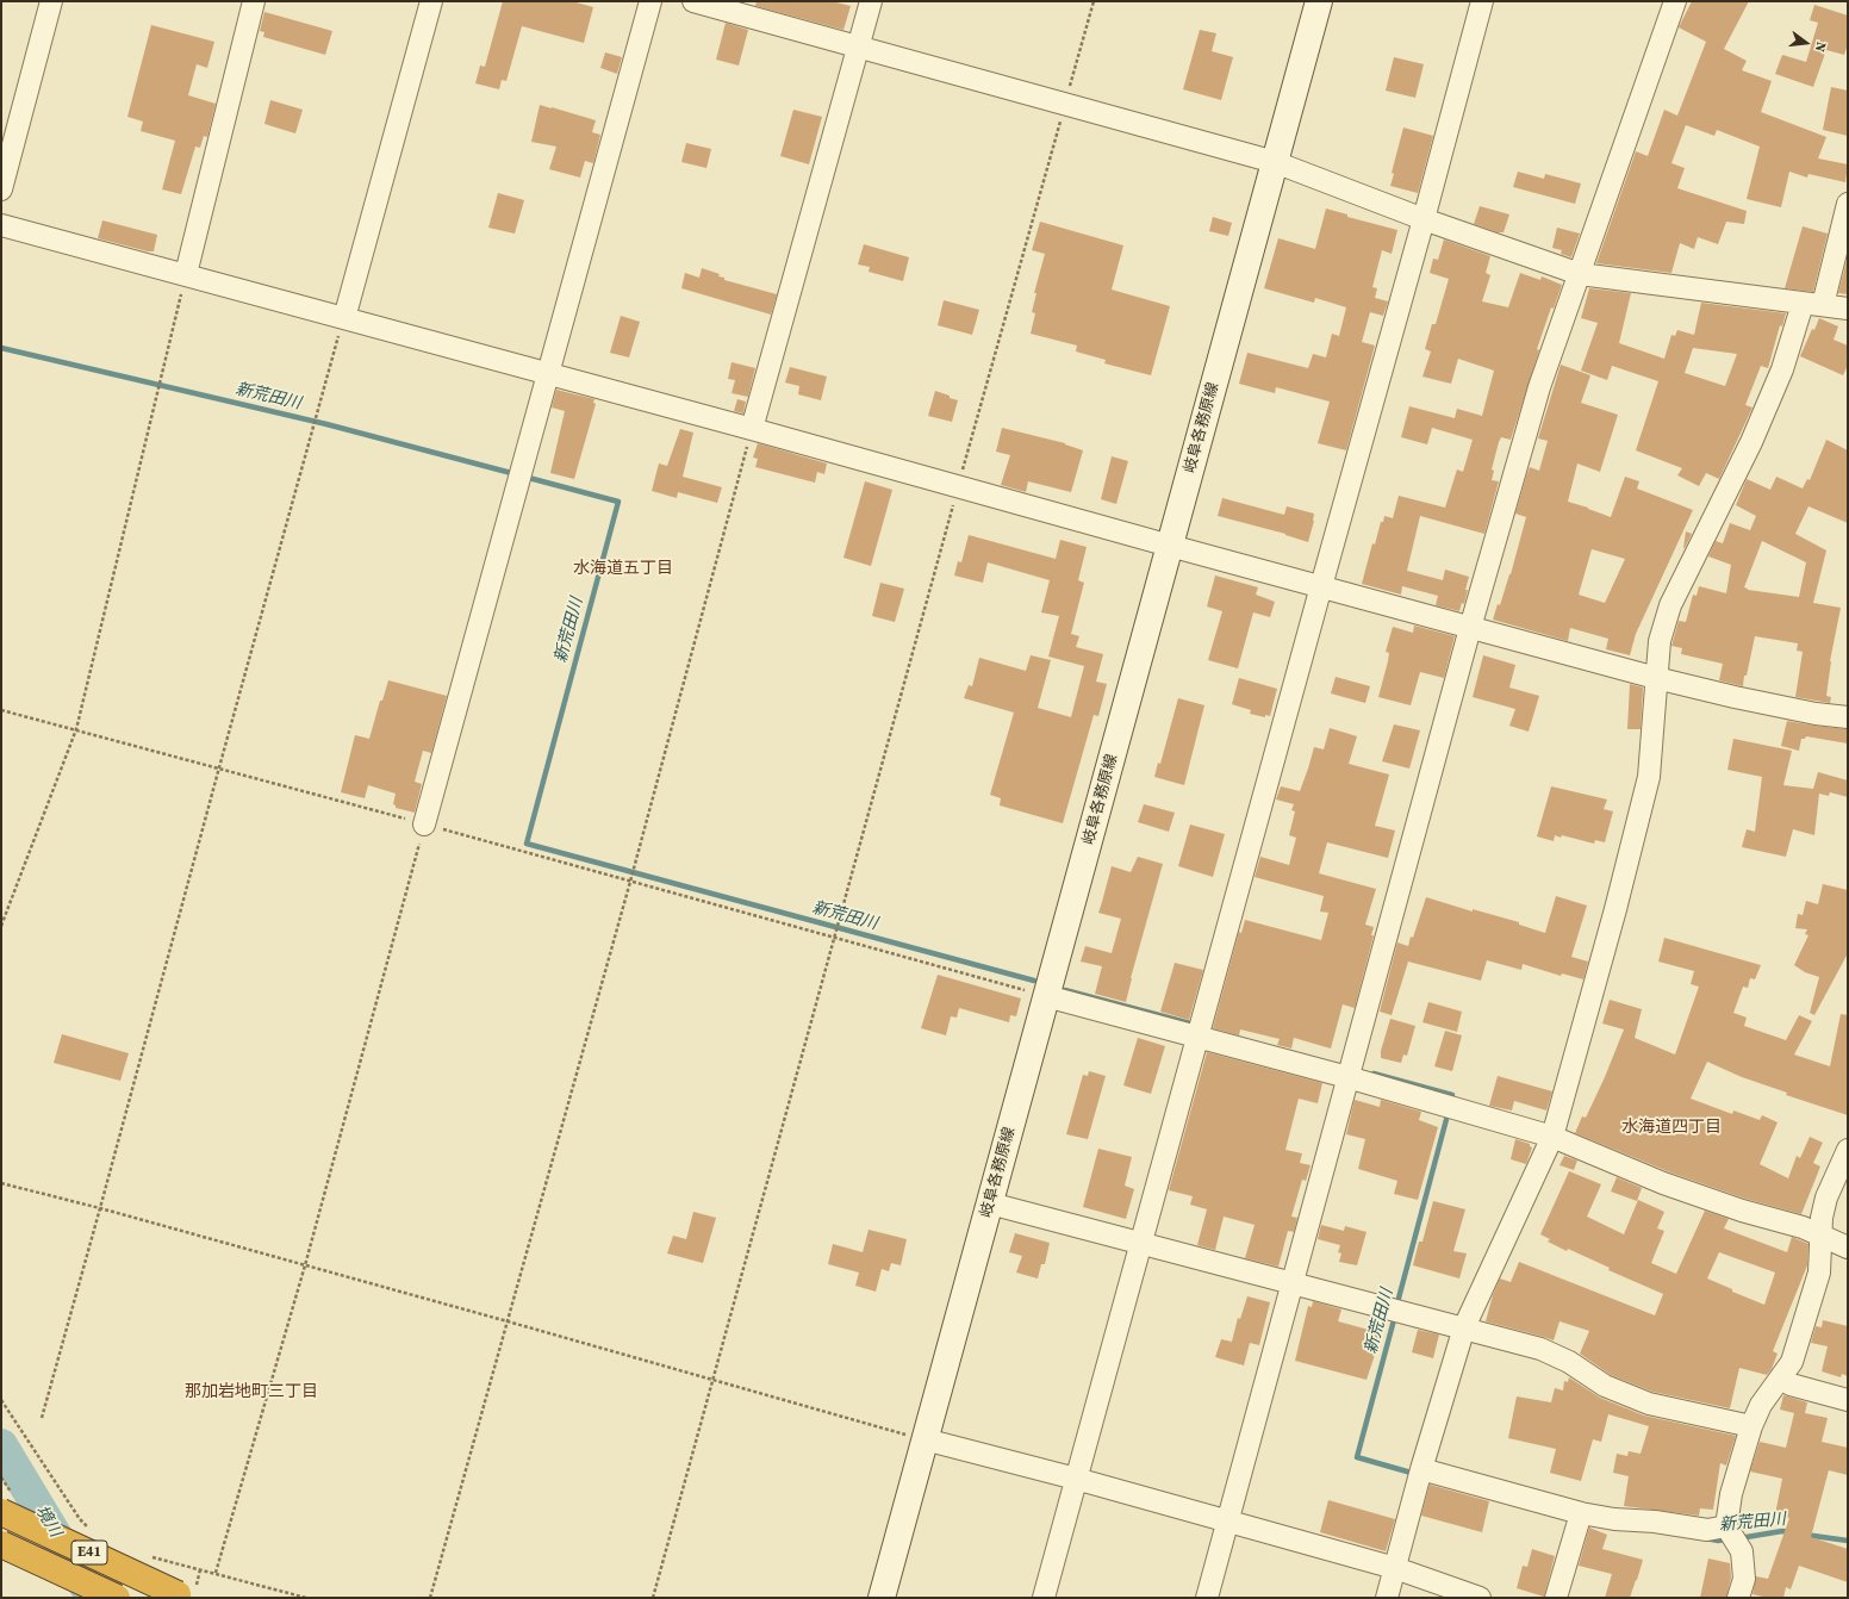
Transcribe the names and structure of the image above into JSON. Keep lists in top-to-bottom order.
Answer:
{
  "streets": {
    "highway": ["E41"],
    "main road": ["岐阜各務原線"]
  },
  "districts": ["水海道五丁目", "水海道四丁目", "那加岩地町三丁目"],
  "water": ["新荒田川", "境川"],
  "north": "right"
}
